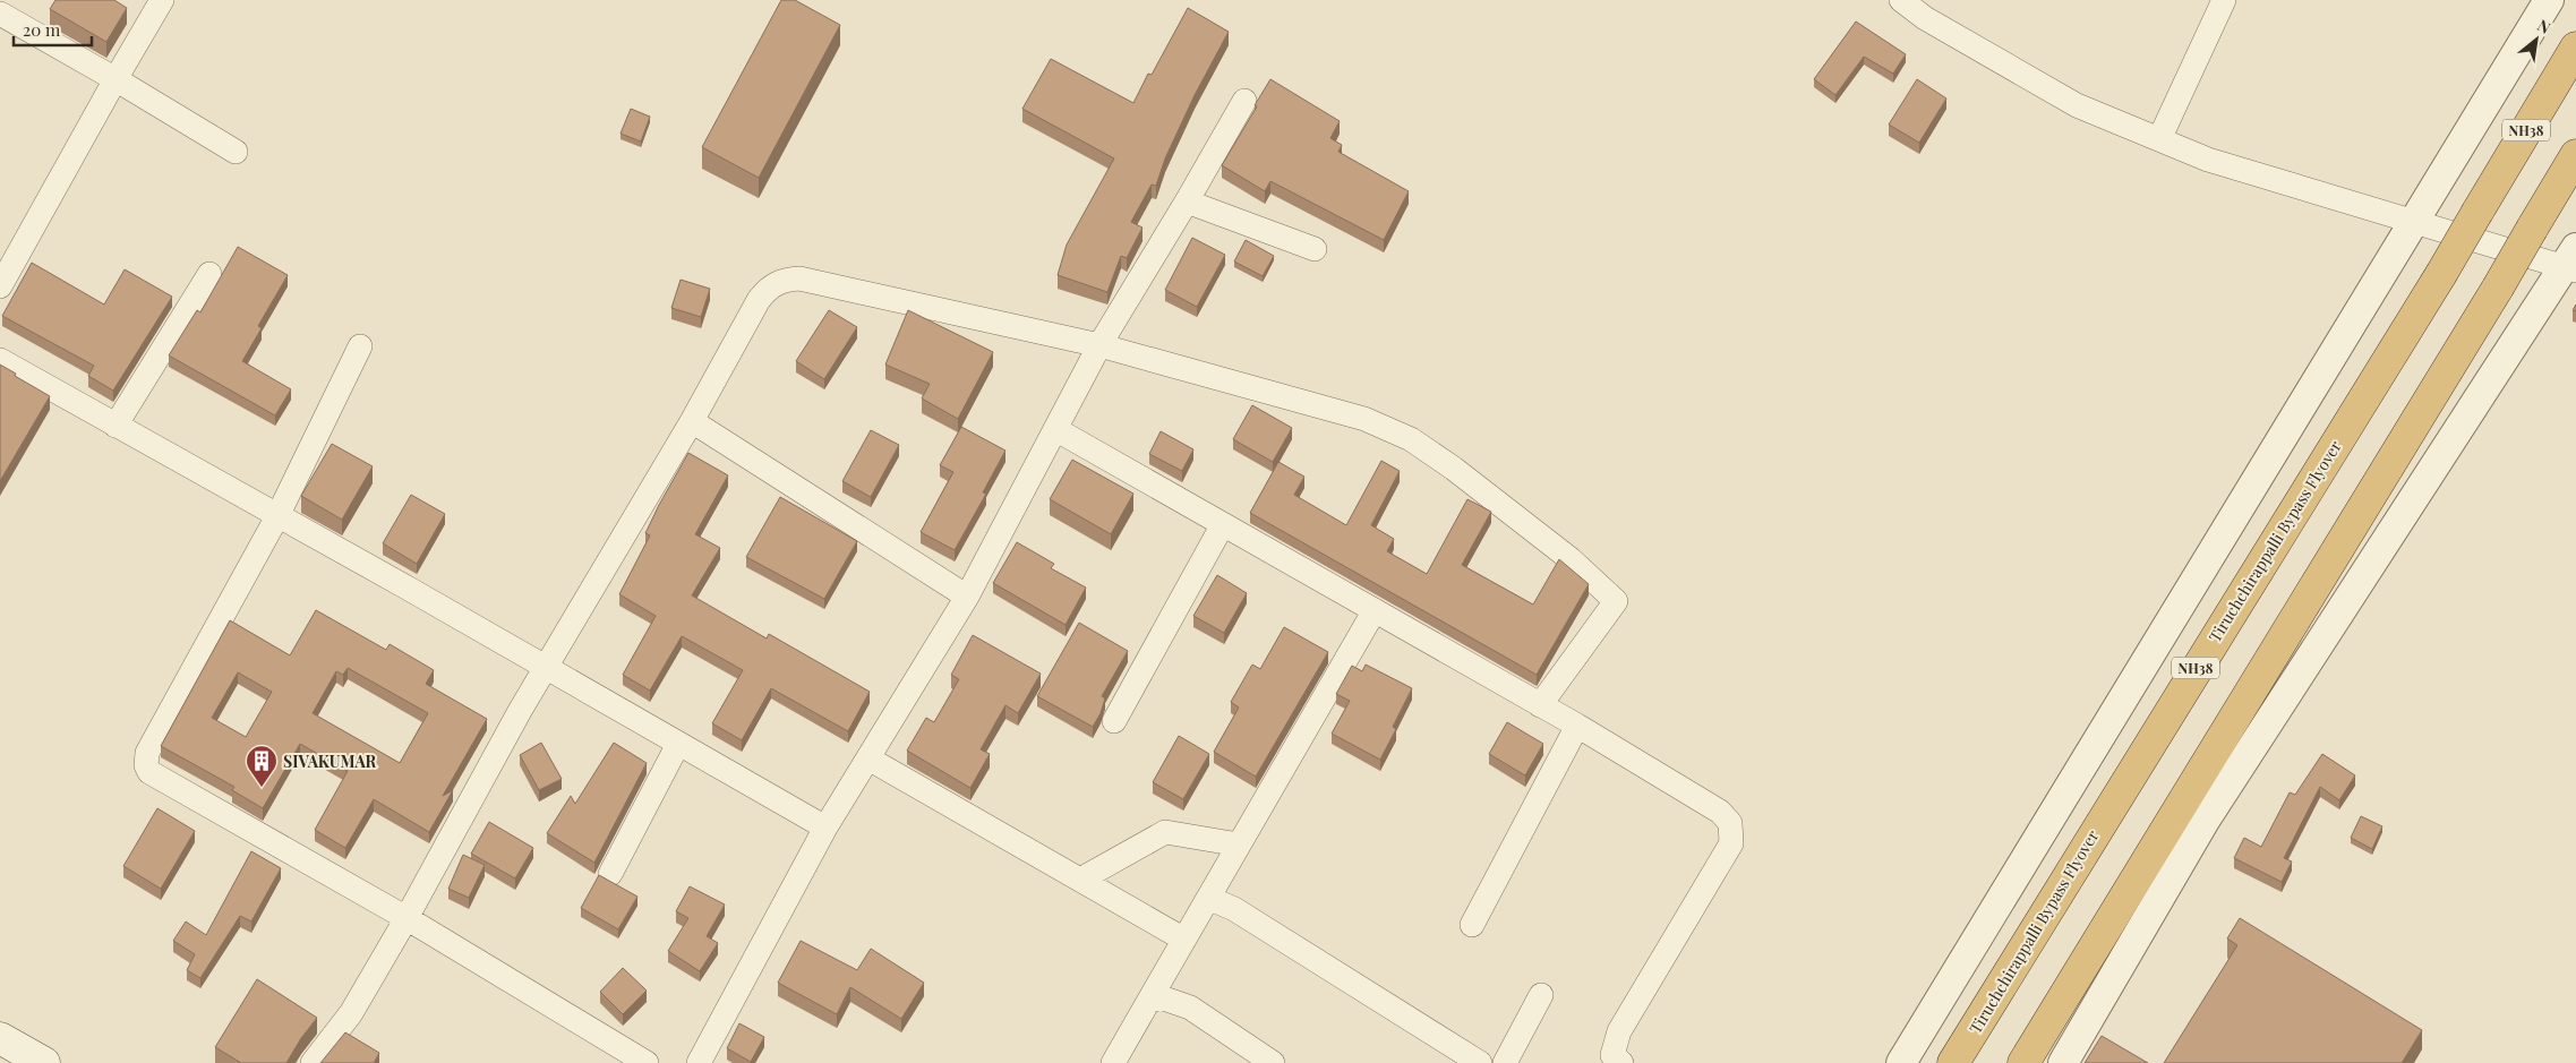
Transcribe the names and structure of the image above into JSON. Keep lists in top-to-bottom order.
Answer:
{
  "streets": {
    "highway": ["NH38", "Tiruchchirappalli Bypass Flyover"]
  },
  "places": {
    "building": ["SIVAKUMAR"]
  },
  "scale_bar": "20 m",
  "north": "top right"
}
